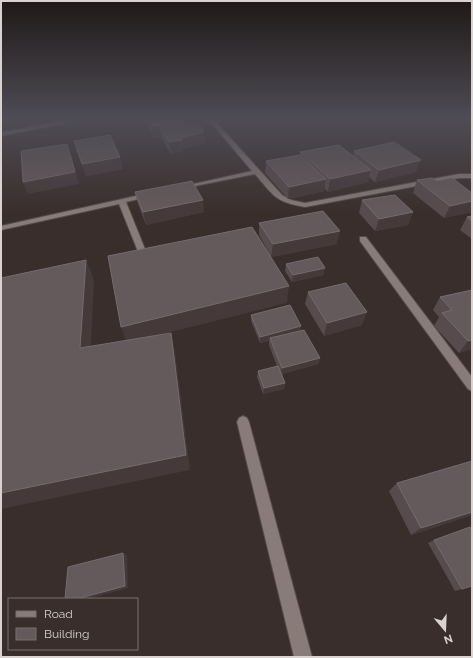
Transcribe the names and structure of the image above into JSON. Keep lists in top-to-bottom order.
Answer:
{
  "legend": ["Road", "Building"],
  "north": "bottom"
}
